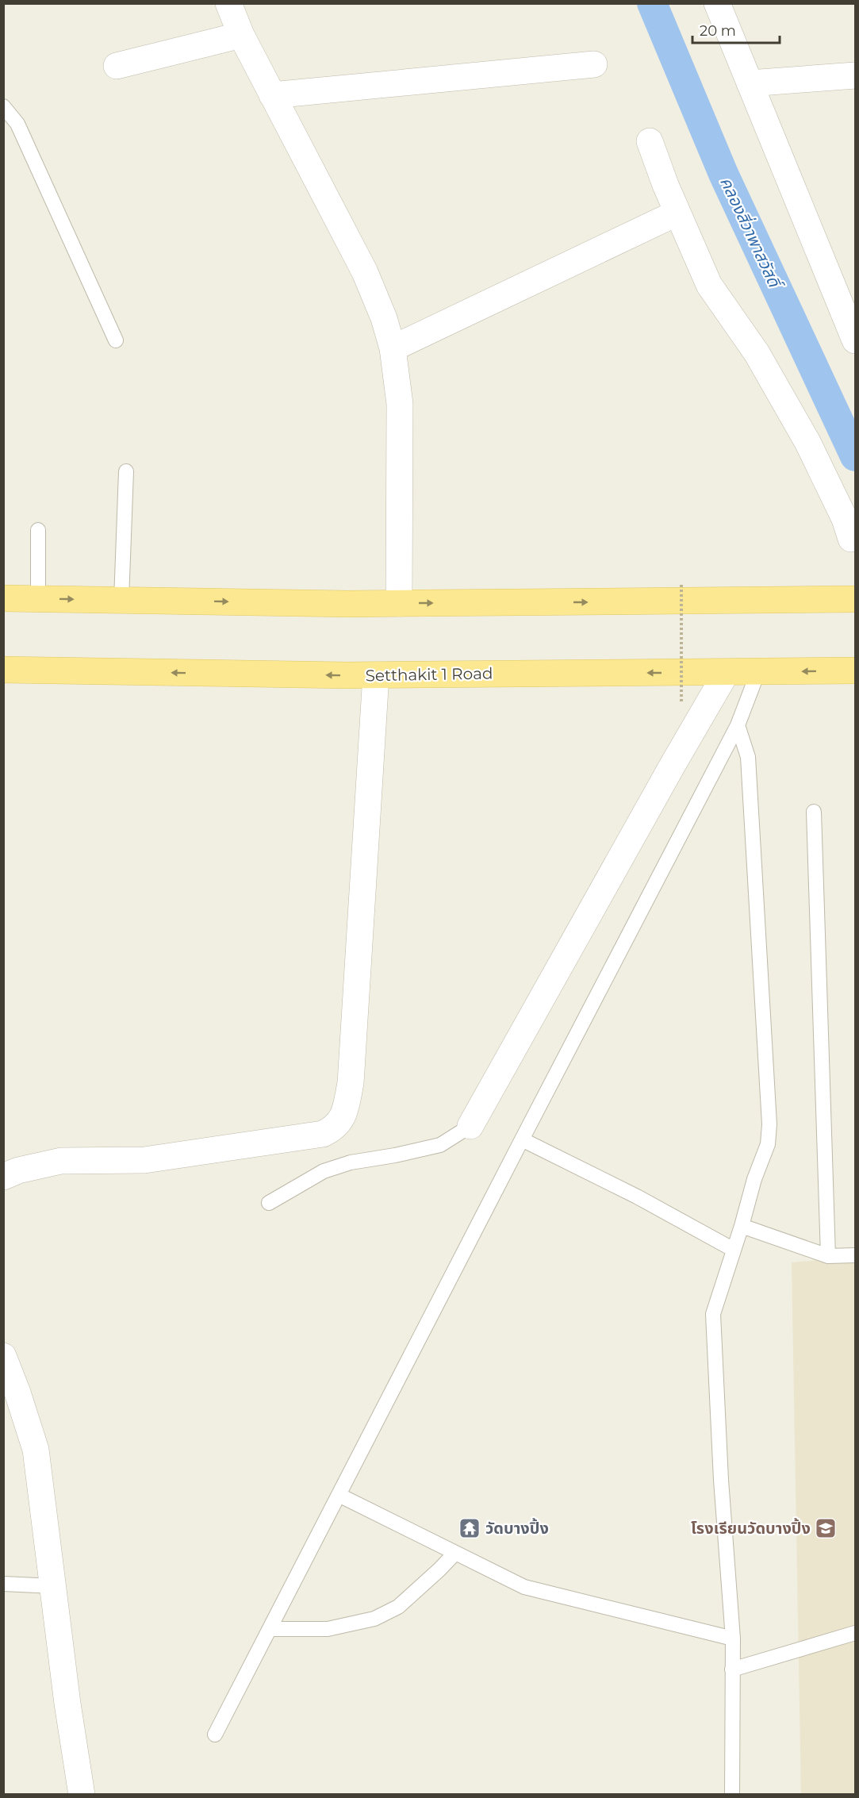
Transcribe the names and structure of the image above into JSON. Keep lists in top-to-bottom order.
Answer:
{
  "streets": {
    "main road": ["Setthakit 1 Road"]
  },
  "water": ["คลองสี่วาพาสวัสดิ์"],
  "places": {
    "temple": ["วัดบางปิ้ง"],
    "school or university": ["โรงเรียนวัดบางปิ้ง"]
  },
  "scale_bar": "20 m"
}
